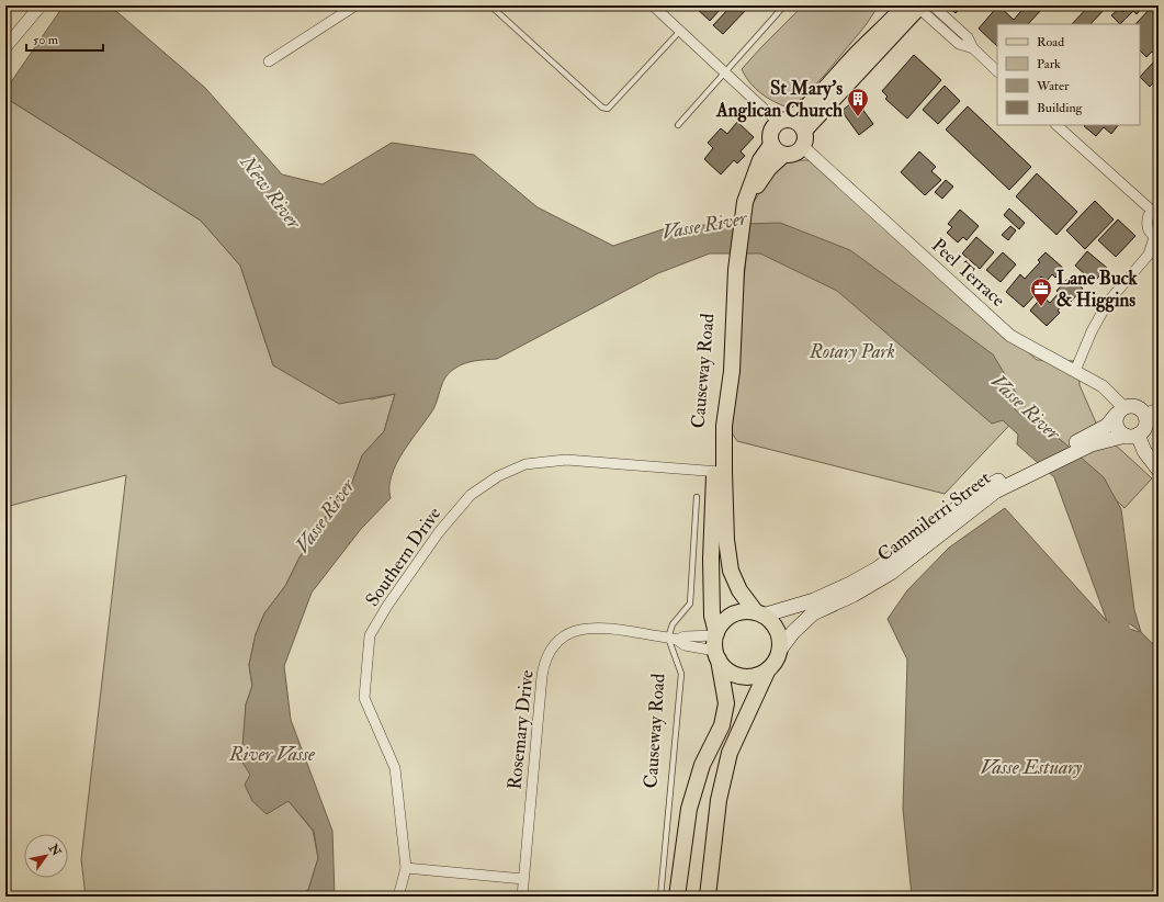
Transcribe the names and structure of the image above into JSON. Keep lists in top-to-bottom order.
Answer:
{
  "streets": {
    "main road": ["Causeway Road", "Cammilerri Street"],
    "street": ["Peel Terrace", "Southern Drive", "Rosemary Drive"]
  },
  "crossings": [
    ["Peel Terrace", "Causeway Road"],
    ["Peel Terrace", "Cammilerri Street"],
    ["Causeway Road", "Cammilerri Street"],
    ["Causeway Road", "Southern Drive"],
    ["Causeway Road", "Rosemary Drive"],
    ["Cammilerri Street", "Rosemary Drive"]
  ],
  "water": [
    "New River",
    "Vasse River",
    "River Vasse",
    "Vasse Estuary"
  ],
  "parks": ["Rotary Park"],
  "places": {
    "building": ["St Mary's Anglican Church"],
    "office": ["Lane Buck & Higgins"]
  },
  "legend": [
    "Road",
    "Park",
    "Water",
    "Building"
  ],
  "scale_bar": "50 m",
  "north": "top right"
}
